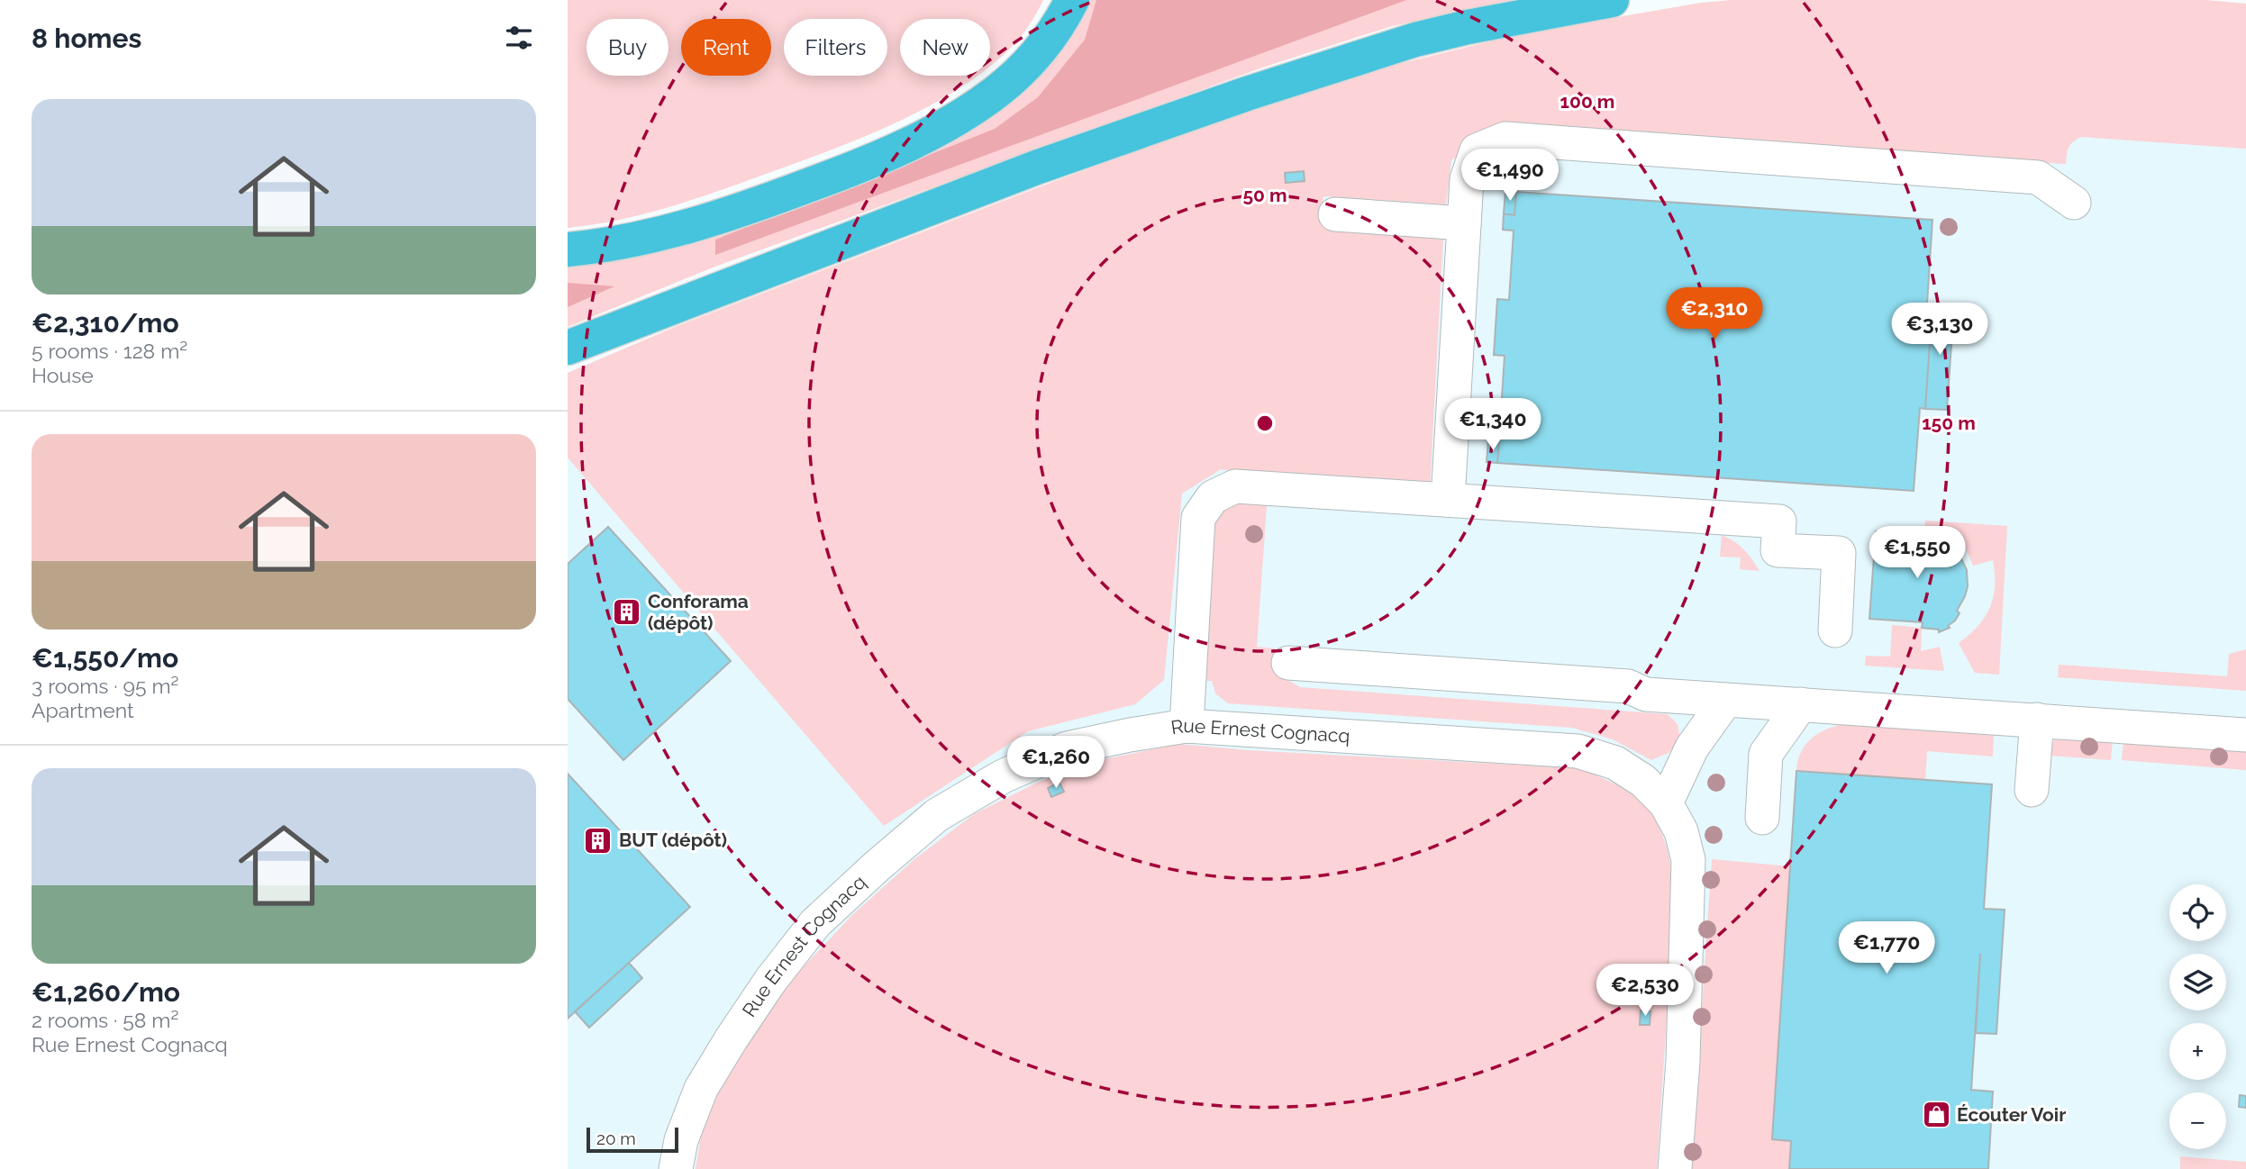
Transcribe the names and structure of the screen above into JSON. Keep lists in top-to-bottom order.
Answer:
{
  "streets": {
    "street": ["Rue Ernest Cognacq"]
  },
  "places": {
    "building": ["Conforama (dépôt)", "BUT (dépôt)"],
    "shop": ["Écouter Voir"]
  },
  "scale_bar": "20 m",
  "page": {
    "heading": "8 homes",
    "chip": [
      "Buy",
      "Rent",
      "Filters",
      "New"
    ],
    "list": [
      {
        "name": "€2,310/mo",
        "note": "5 rooms · 128 m² · House"
      },
      {
        "name": "€1,550/mo",
        "note": "3 rooms · 95 m² · Apartment"
      },
      {
        "name": "€1,260/mo",
        "note": "2 rooms · 58 m² · Rue Ernest Cognacq"
      }
    ],
    "price": [
      "€1,490",
      "€2,310",
      "€3,130",
      "€1,340",
      "€1,550",
      "€1,260",
      "€1,770",
      "€2,530"
    ],
    "map_buttons": ["+", "−"],
    "scale": "20 m"
  },
  "rings": ["100 m", "50 m", "150 m"]
}
